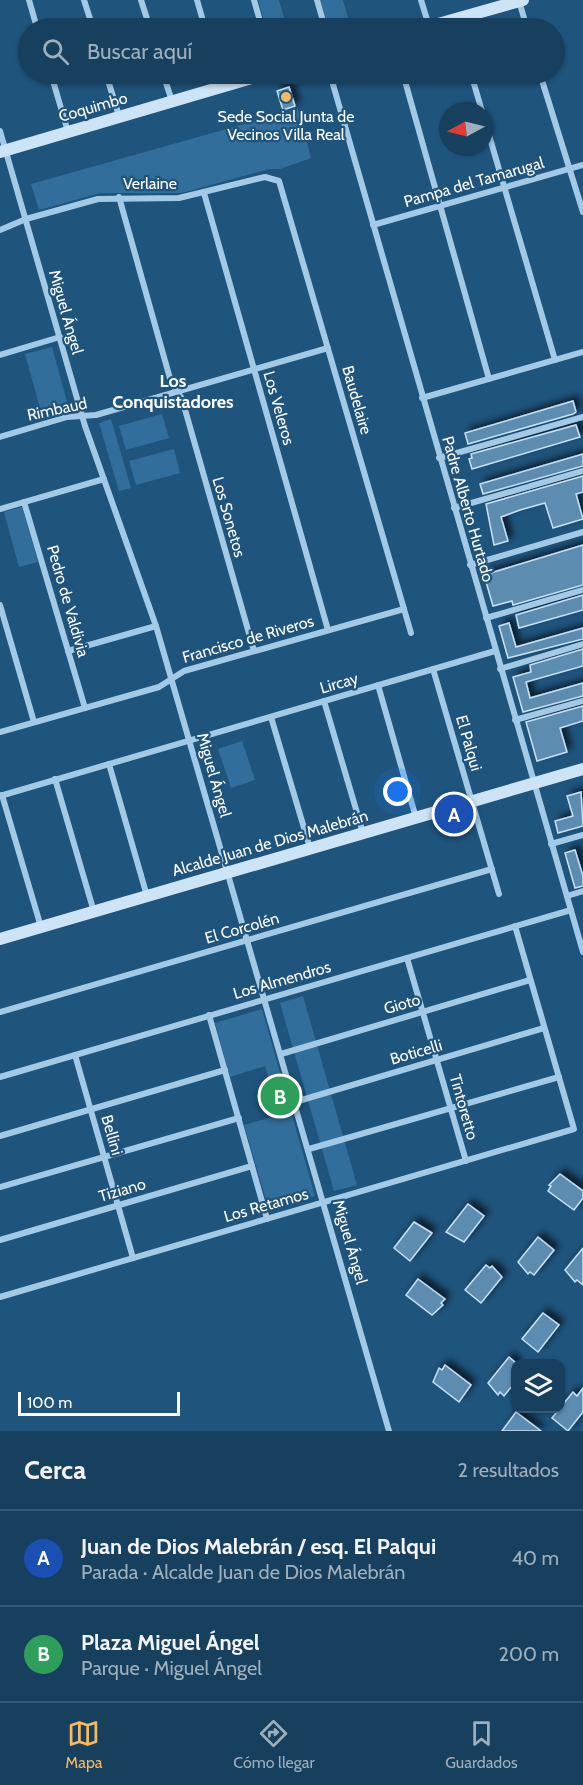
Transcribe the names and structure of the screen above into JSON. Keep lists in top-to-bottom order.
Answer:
{
  "streets": {
    "street": [
      "Coquimbo",
      "Pampa del Tamarugal",
      "Verlaine",
      "Miguel Ángel",
      "Baudelaire",
      "Los Veleros",
      "Rimbaud",
      "Padre Alberto Hurtado",
      "Los Sonetos",
      "Pedro de Valdivia",
      "Francisco de Riveros",
      "Lircay",
      "El Palqui",
      "Alcalde Juan de Dios Malebrán",
      "El Corcolén",
      "Los Almendros",
      "Gioto",
      "Boticelli",
      "Tintoretto",
      "Bellini",
      "Tiziano",
      "Los Retamos"
    ]
  },
  "crossings": [
    ["Coquimbo", "Miguel Ángel"],
    ["Pampa del Tamarugal", "Padre Alberto Hurtado"],
    ["Verlaine", "Miguel Ángel"],
    ["Verlaine", "Baudelaire"],
    ["Verlaine", "Los Veleros"],
    ["Verlaine", "Los Sonetos"],
    ["Miguel Ángel", "Rimbaud"],
    ["Miguel Ángel", "Francisco de Riveros"],
    ["Miguel Ángel", "Lircay"],
    ["Miguel Ángel", "Alcalde Juan de Dios Malebrán"],
    ["Miguel Ángel", "El Corcolén"],
    ["Miguel Ángel", "Los Almendros"],
    ["Miguel Ángel", "Gioto"],
    ["Miguel Ángel", "Boticelli"],
    ["Miguel Ángel", "Los Retamos"],
    ["Baudelaire", "Rimbaud"],
    ["Baudelaire", "Francisco de Riveros"],
    ["Los Veleros", "Rimbaud"],
    ["Los Veleros", "Francisco de Riveros"],
    ["Rimbaud", "Los Sonetos"],
    ["Padre Alberto Hurtado", "Lircay"],
    ["Padre Alberto Hurtado", "Alcalde Juan de Dios Malebrán"],
    ["Padre Alberto Hurtado", "Los Almendros"],
    ["Los Sonetos", "Francisco de Riveros"],
    ["Pedro de Valdivia", "Francisco de Riveros"],
    ["Lircay", "El Palqui"],
    ["El Palqui", "Alcalde Juan de Dios Malebrán"],
    ["El Palqui", "El Corcolén"],
    ["Los Almendros", "Tintoretto"],
    ["Los Almendros", "Bellini"],
    ["Gioto", "Tintoretto"],
    ["Boticelli", "Tintoretto"],
    ["Tintoretto", "Los Retamos"],
    ["Bellini", "Tiziano"],
    ["Bellini", "Los Retamos"]
  ],
  "districts": ["Los Conquistadores"],
  "places": ["Sede Social Junta de Vecinos Villa Real"],
  "scale_bar": "100 m",
  "north": "left",
  "page": {
    "search": "Buscar aquí",
    "pins": ["A", "B"],
    "scale": "100 m",
    "heading": ["Cerca", "2 resultados"],
    "list": [
      {
        "mark": "A",
        "name": "Juan de Dios Malebrán / esq. El Palqui",
        "note": "Parada · Alcalde Juan de Dios Malebrán",
        "value": "40 m"
      },
      {
        "mark": "B",
        "name": "Plaza Miguel Ángel",
        "note": "Parque · Miguel Ángel",
        "value": "200 m"
      }
    ],
    "nav": ["Mapa", "Cómo llegar", "Guardados"]
  }
}
